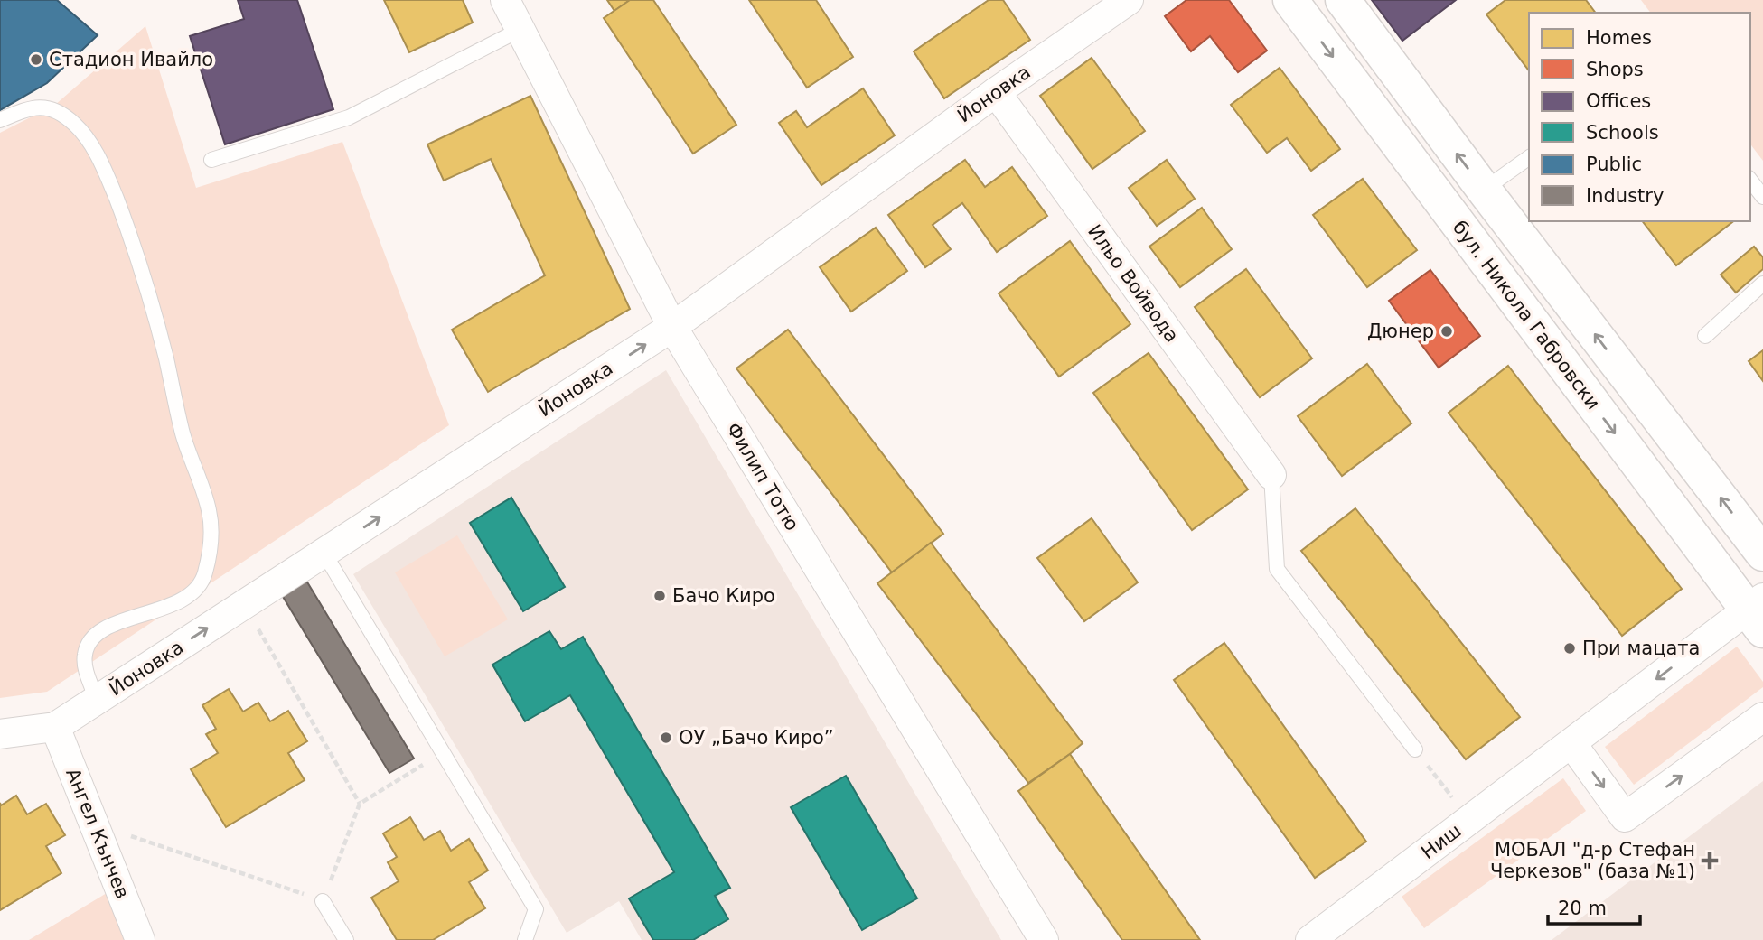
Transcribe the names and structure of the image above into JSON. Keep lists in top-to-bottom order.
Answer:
{
  "streets": {
    "street": [
      "Йоновка",
      "Ильо Войвода",
      "бул. Никола Габровски",
      "Филип Тотю",
      "Ангел Кънчев",
      "Ниш"
    ]
  },
  "crossings": [
    ["Йоновка", "Ильо Войвода"],
    ["Йоновка", "Филип Тотю"],
    ["Йоновка", "Ангел Кънчев"],
    ["бул. Никола Габровски", "Ниш"]
  ],
  "one_way": ["Йоновка", "Ниш"],
  "places": {
    "other": [
      "Стадион Ивайло",
      "Дюнер",
      "Бачо Киро",
      "При мацата",
      "ОУ „Бачо Киро”"
    ],
    "health": ["МОБАЛ \"д-р Стефан Черкезов\" (база №1)"]
  },
  "legend": [
    "Homes",
    "Shops",
    "Offices",
    "Schools",
    "Public",
    "Industry"
  ],
  "scale_bar": "20 m"
}
